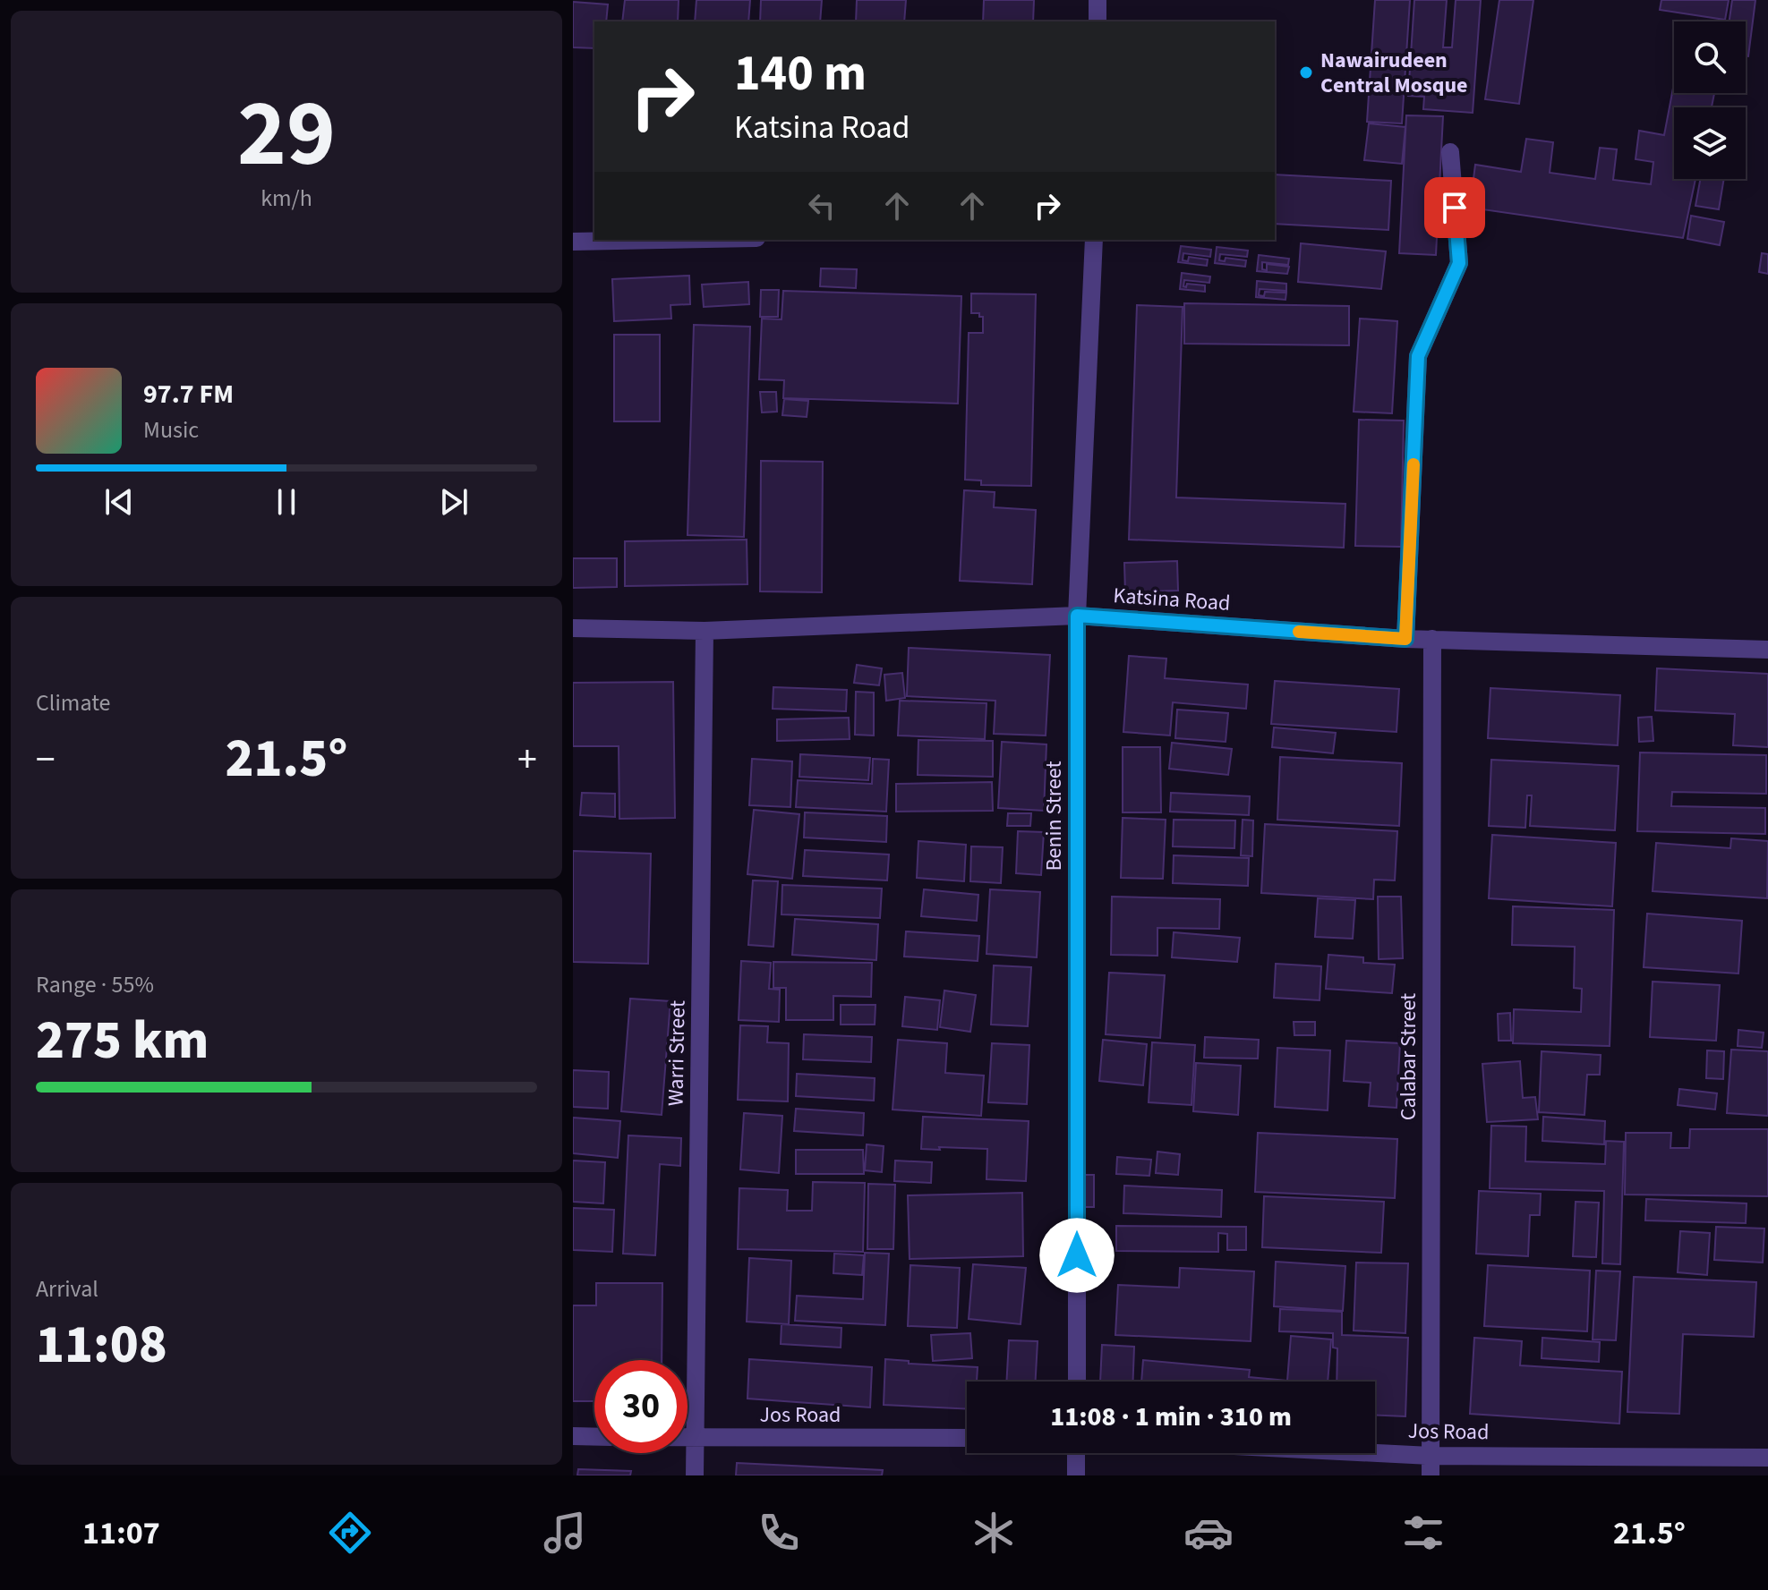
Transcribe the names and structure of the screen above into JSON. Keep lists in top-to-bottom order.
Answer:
{
  "streets": {
    "street": [
      "Katsina Road",
      "Benin Street",
      "Warri Street",
      "Calabar Street",
      "Jos Road"
    ]
  },
  "crossings": [
    ["Katsina Road", "Benin Street"],
    ["Katsina Road", "Warri Street"],
    ["Katsina Road", "Calabar Street"],
    ["Warri Street", "Jos Road"],
    ["Calabar Street", "Jos Road"]
  ],
  "places": ["Nawairudeen Central Mosque"],
  "page": {
    "tile": [
      ["29", "km/h"],
      "Climate",
      ["Range · 55%", "275 km"],
      ["Arrival", "11:08"]
    ],
    "turn": ["140 m", "Katsina Road"],
    "song": ["97.7 FM", "Music"],
    "heat": ["−", "21.5°", "+"],
    "limit": "30",
    "trip": "11:08 · 1 min · 310 m",
    "tabs": ["11:07", "21.5°"]
  }
}
